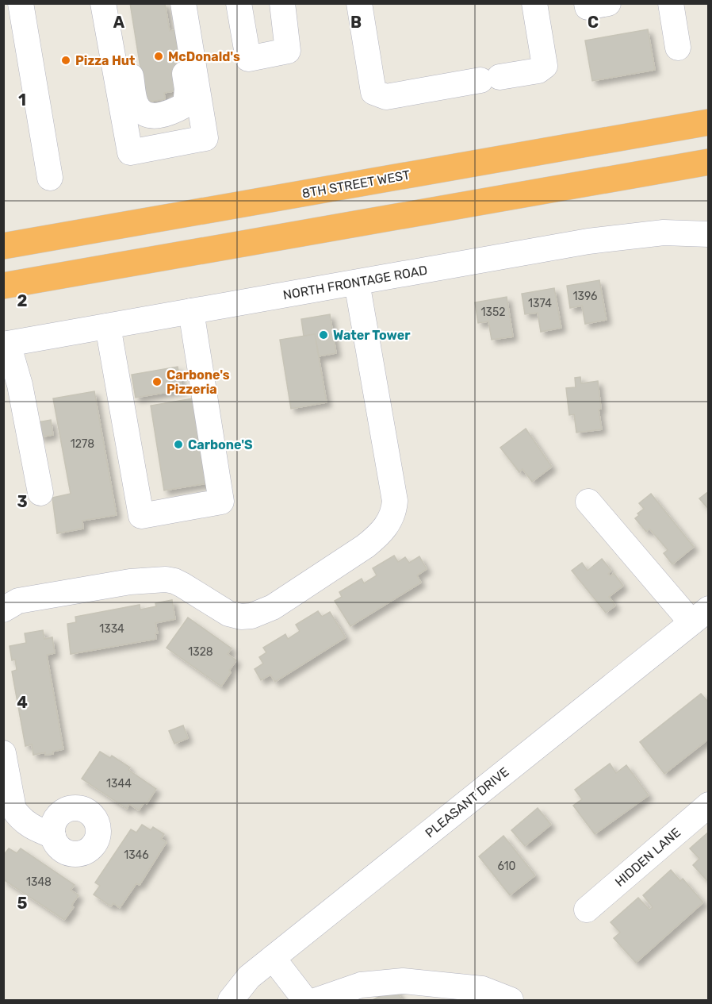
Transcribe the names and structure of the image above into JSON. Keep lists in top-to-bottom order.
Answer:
{
  "streets": {
    "highway": ["8TH STREET WEST"],
    "street": ["NORTH FRONTAGE ROAD", "PLEASANT DRIVE", "HIDDEN LANE"]
  },
  "places": [
    "McDonald's",
    "Pizza Hut",
    "Water Tower",
    "Carbone's Pizzeria",
    "Carbone'S"
  ],
  "house_numbers": [
    "1396",
    "1374",
    "1352",
    "1278",
    "1334",
    "1328",
    "1344",
    "1346",
    "610",
    "1348"
  ],
  "grid": {
    "columns": ["A", "B", "C"],
    "rows": [
      "1",
      "2",
      "3",
      "4",
      "5"
    ]
  }
}
